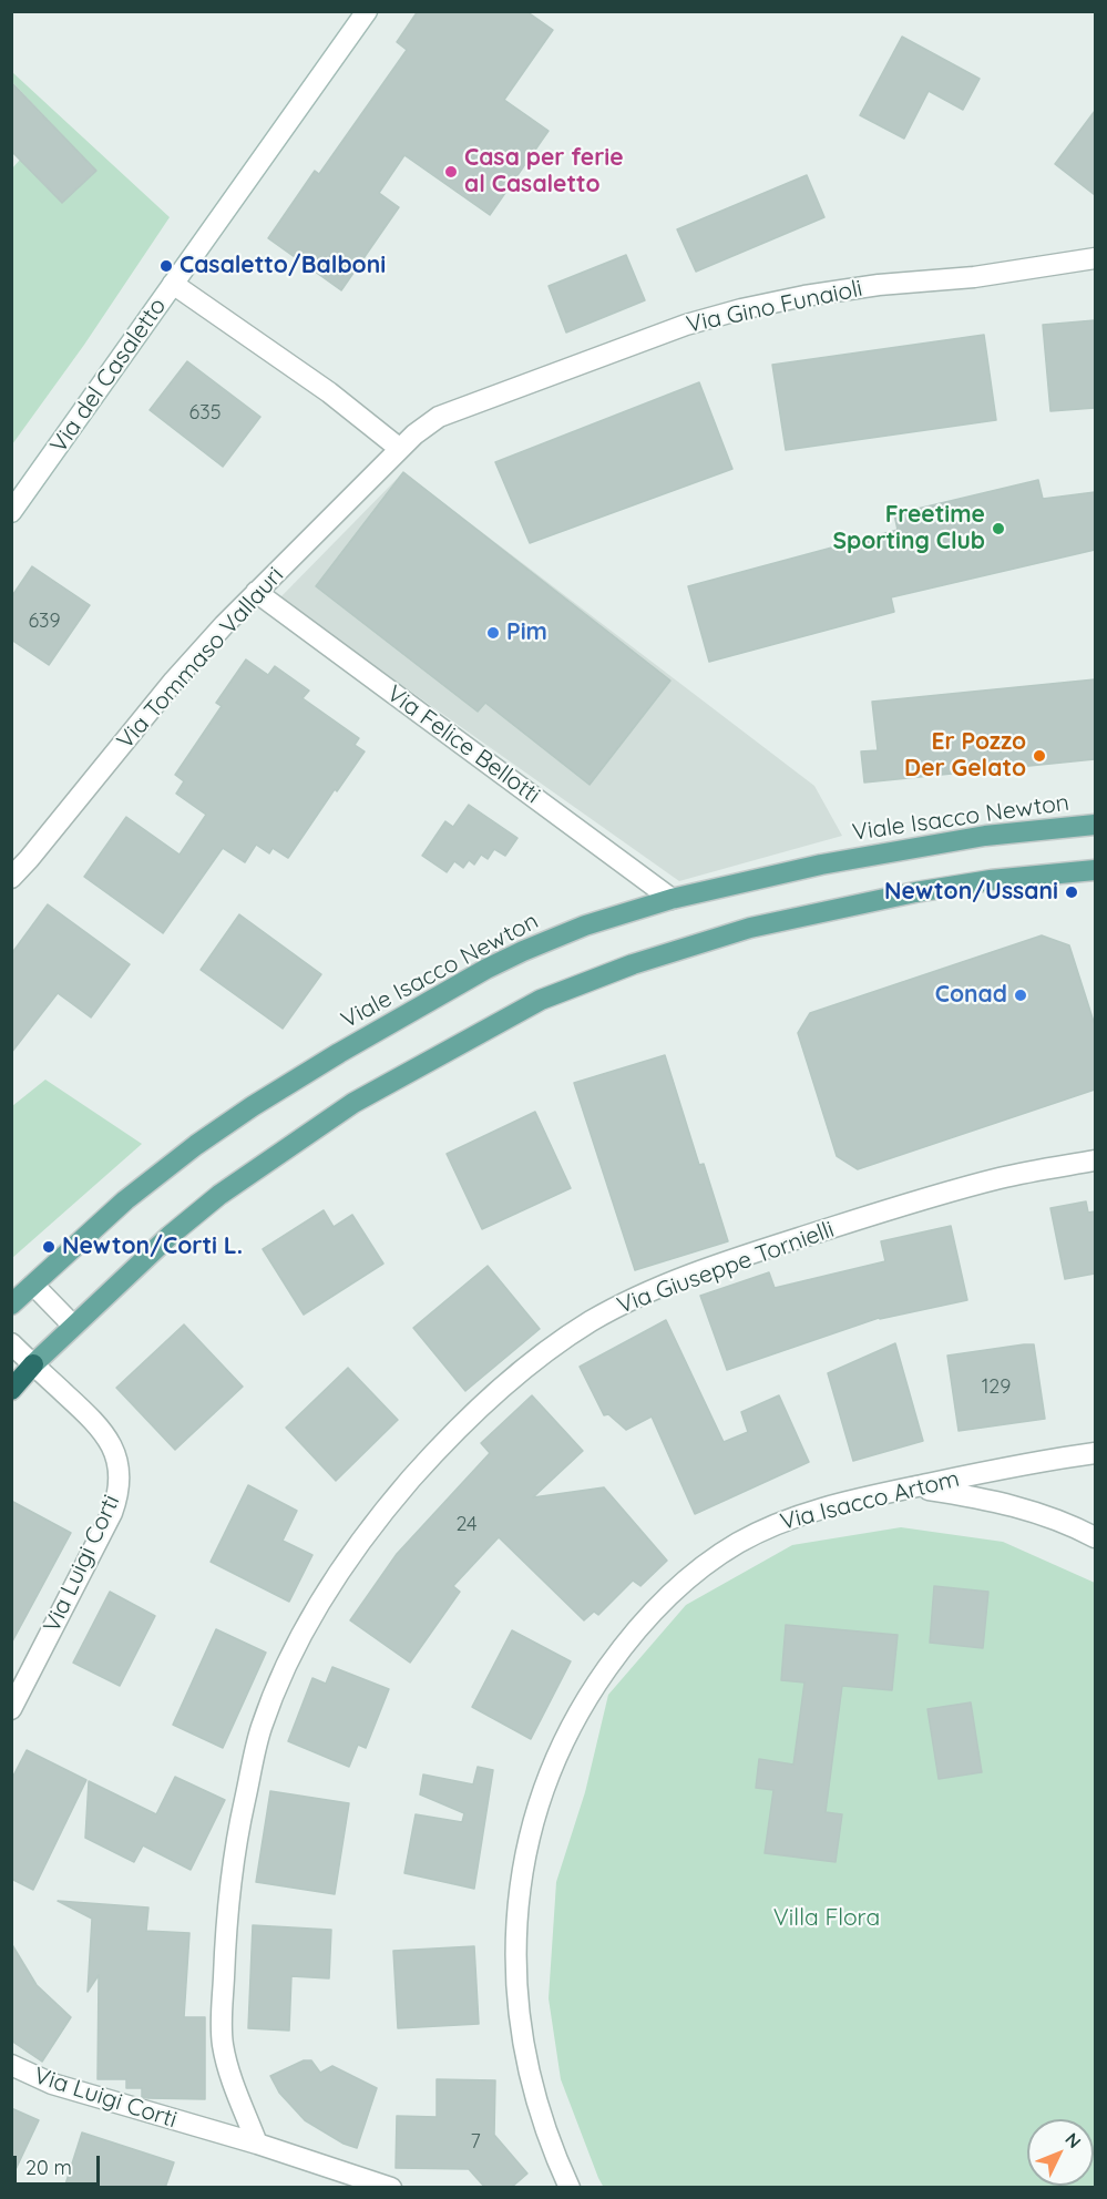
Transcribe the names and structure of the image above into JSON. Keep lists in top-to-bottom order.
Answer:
{
  "streets": {
    "main road": ["Viale Isacco Newton"],
    "street": [
      "Via Gino Funaioli",
      "Via del Casaletto",
      "Via Tommaso Vallauri",
      "Via Felice Bellotti",
      "Via Giuseppe Tornielli",
      "Via Isacco Artom",
      "Via Luigi Corti"
    ]
  },
  "crossings": [
    ["Via Gino Funaioli", "Via Tommaso Vallauri"],
    ["Via Tommaso Vallauri", "Via Felice Bellotti"],
    ["Via Felice Bellotti", "Viale Isacco Newton"],
    ["Via Giuseppe Tornielli", "Via Luigi Corti"]
  ],
  "parks": ["Villa Flora"],
  "places": [
    "Casa per ferie al Casaletto",
    "Casaletto/Balboni",
    "Freetime Sporting Club",
    "Pim",
    "Er Pozzo Der Gelato",
    "Newton/Ussani",
    "Conad",
    "Newton/Corti L."
  ],
  "house_numbers": [
    "635",
    "639",
    "129",
    "24",
    "7"
  ],
  "scale_bar": "20 m",
  "north": "top right"
}
